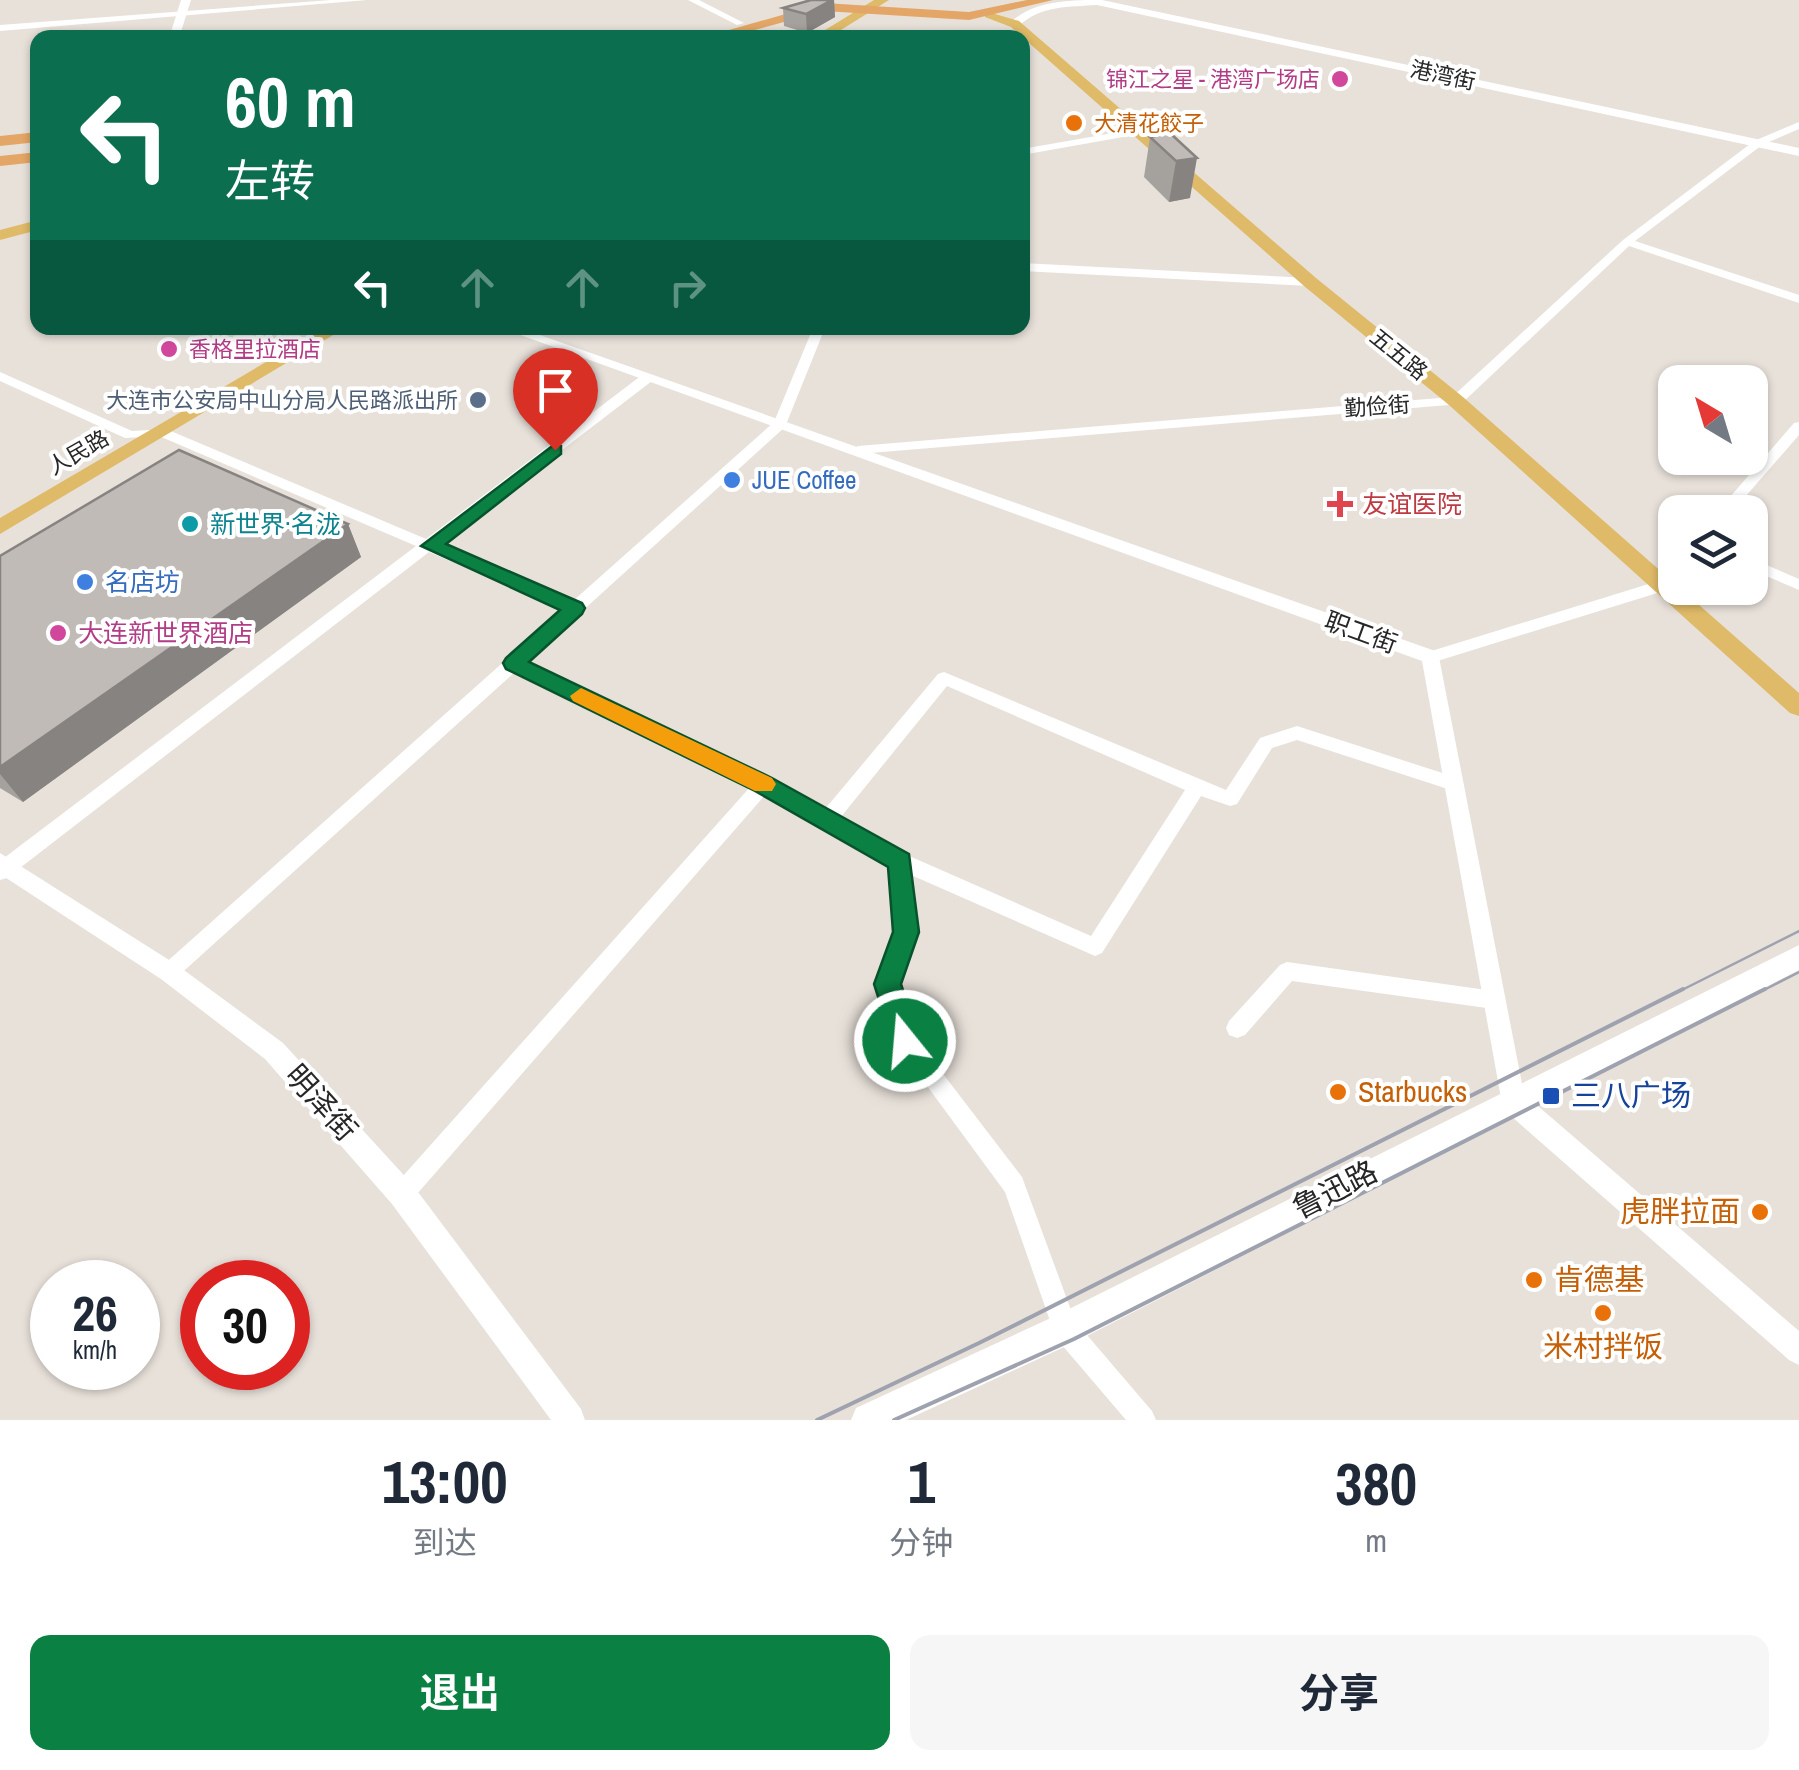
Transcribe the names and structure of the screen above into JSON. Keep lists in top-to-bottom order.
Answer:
{
  "streets": {
    "main road": [
      "港湾街",
      "五五路",
      "人民路",
      "鲁迅路"
    ],
    "street": ["勤俭街", "职工街", "明泽街"]
  },
  "crossings": [
    ["五五路", "勤俭街"],
    ["勤俭街", "职工街"],
    ["职工街", "鲁迅路"]
  ],
  "places": {
    "other": [
      "锦江之星 - 港湾广场店",
      "大清花餃子",
      "香格里拉酒店",
      "大连市公安局中山分局人民路派出所",
      "JUE Coffee",
      "新世界·名泷",
      "名店坊",
      "大连新世界酒店",
      "Starbucks",
      "虎胖拉面",
      "肯德基",
      "米村拌饭"
    ],
    "health": ["友谊医院"],
    "transit": ["三八广场"]
  },
  "north": "top left",
  "page": {
    "turn": ["60 m", "左转"],
    "speed": "26 km/h",
    "limit": "30",
    "eta": [
      "13:00",
      "到达",
      "1",
      "分钟",
      "380",
      "m"
    ],
    "buttons": ["退出", "分享"]
  }
}
